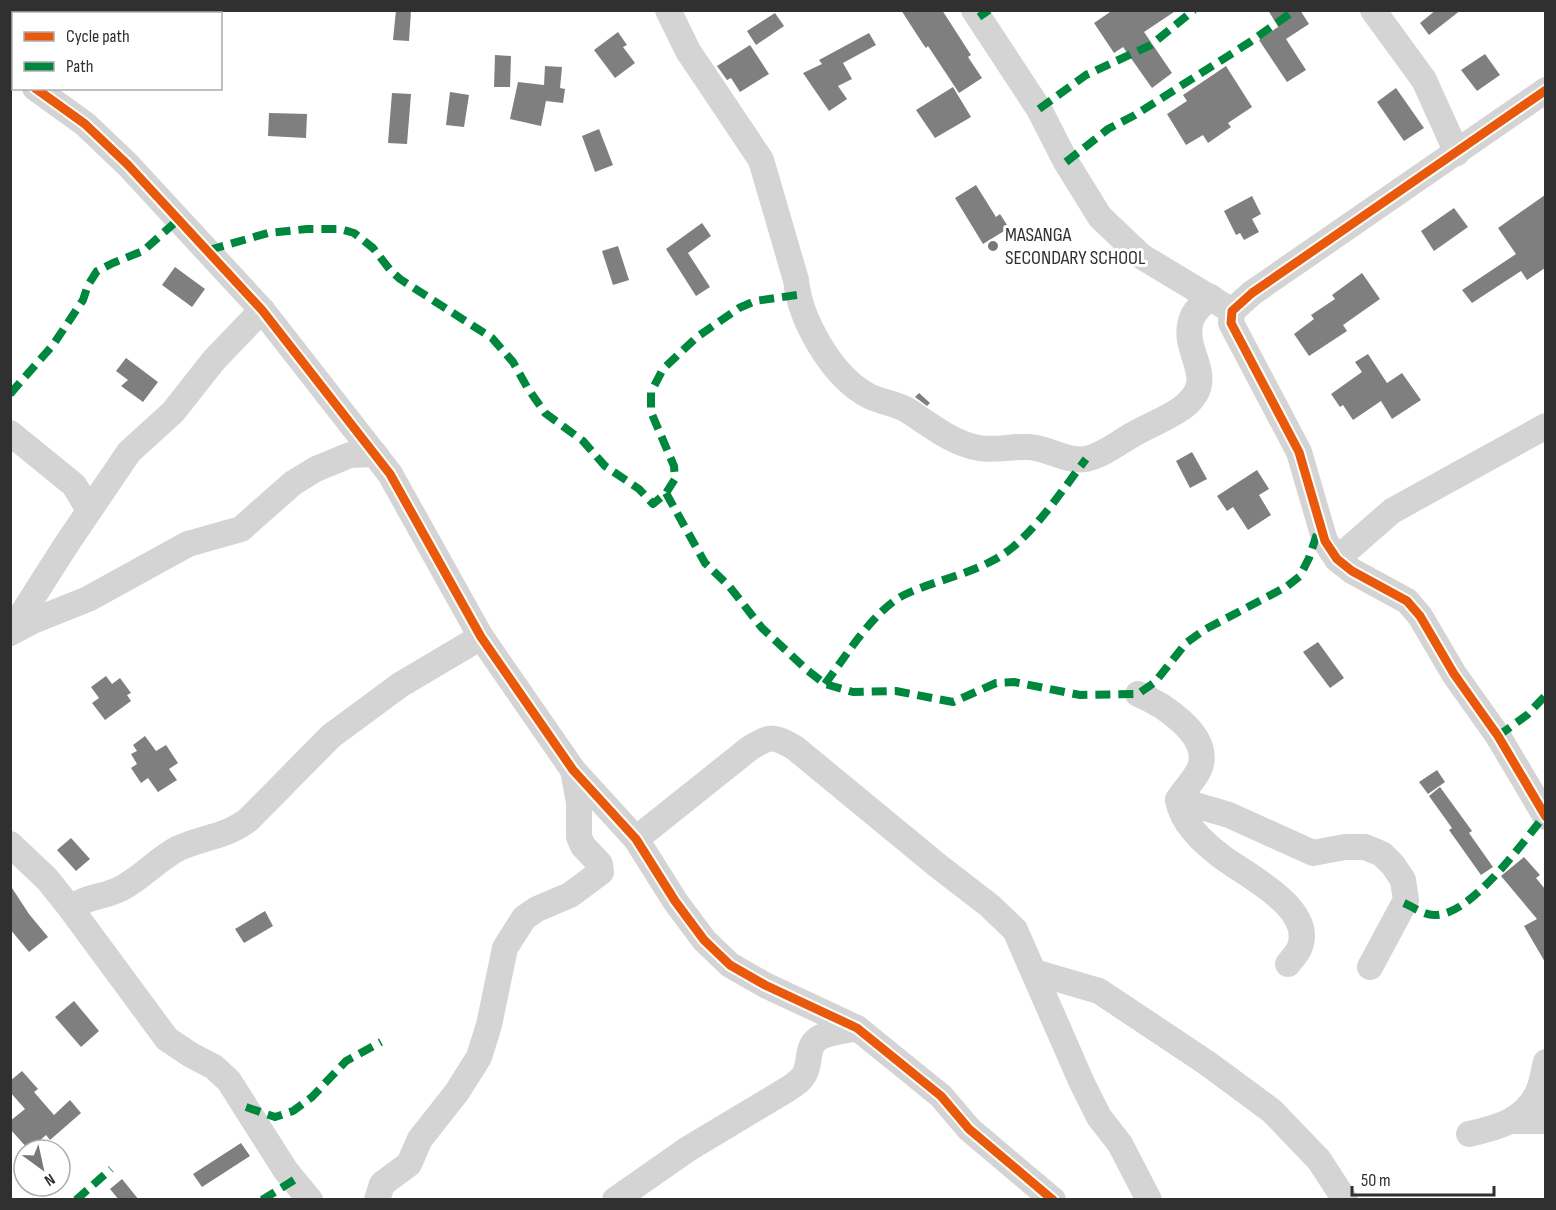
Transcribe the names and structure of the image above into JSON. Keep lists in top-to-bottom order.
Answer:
{
  "places": ["MASANGA SECONDARY SCHOOL"],
  "legend": ["Cycle path", "Path"],
  "scale_bar": "50 m",
  "north": "bottom right"
}
